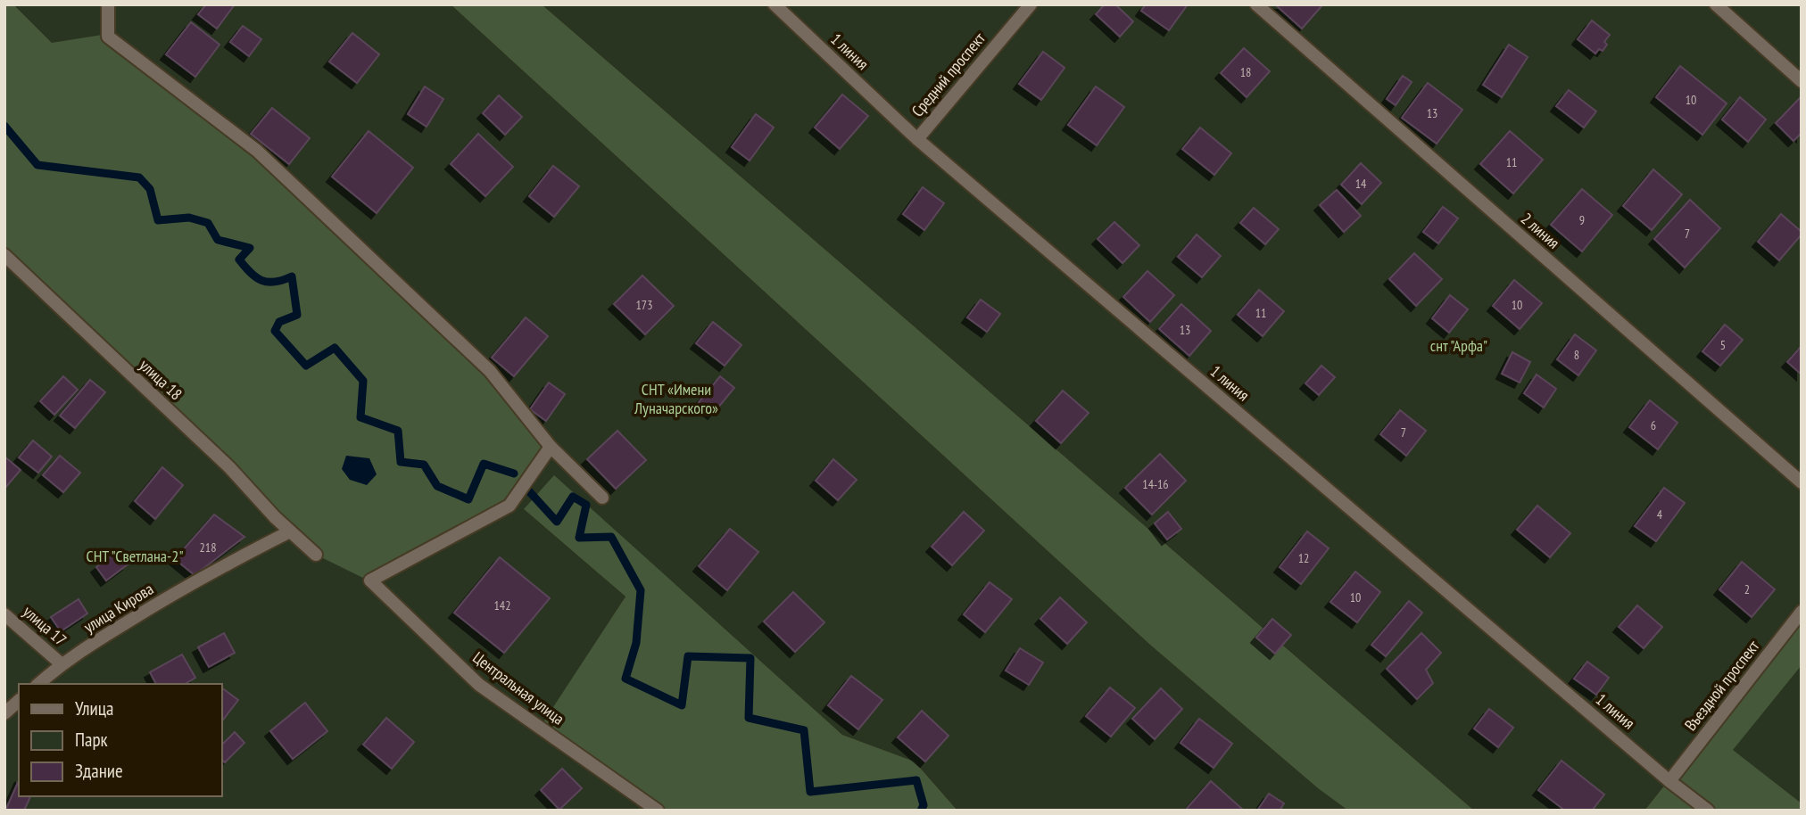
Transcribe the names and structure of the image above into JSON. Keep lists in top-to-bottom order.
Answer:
{
  "streets": {
    "street": [
      "1 линия",
      "Средний проспект",
      "2 линия",
      "улица 18",
      "улица Кирова",
      "улица 17",
      "Въездной проспект",
      "Центральная улица"
    ]
  },
  "crossings": [
    ["1 линия", "Средний проспект"],
    ["1 линия", "Въездной проспект"],
    ["улица 18", "улица Кирова"],
    ["улица Кирова", "улица 17"]
  ],
  "parks": ["снт \"Арфа\"", "СНТ «Имени Луначарского»", "СНТ \"Светлана-2\""],
  "house_numbers": [
    "18",
    "10",
    "13",
    "11",
    "14",
    "9",
    "7",
    "173",
    "10",
    "11",
    "13",
    "5",
    "8",
    "6",
    "7",
    "14-16",
    "4",
    "218",
    "12",
    "2",
    "10",
    "142"
  ],
  "legend": ["Улица", "Парк", "Здание"]
}
